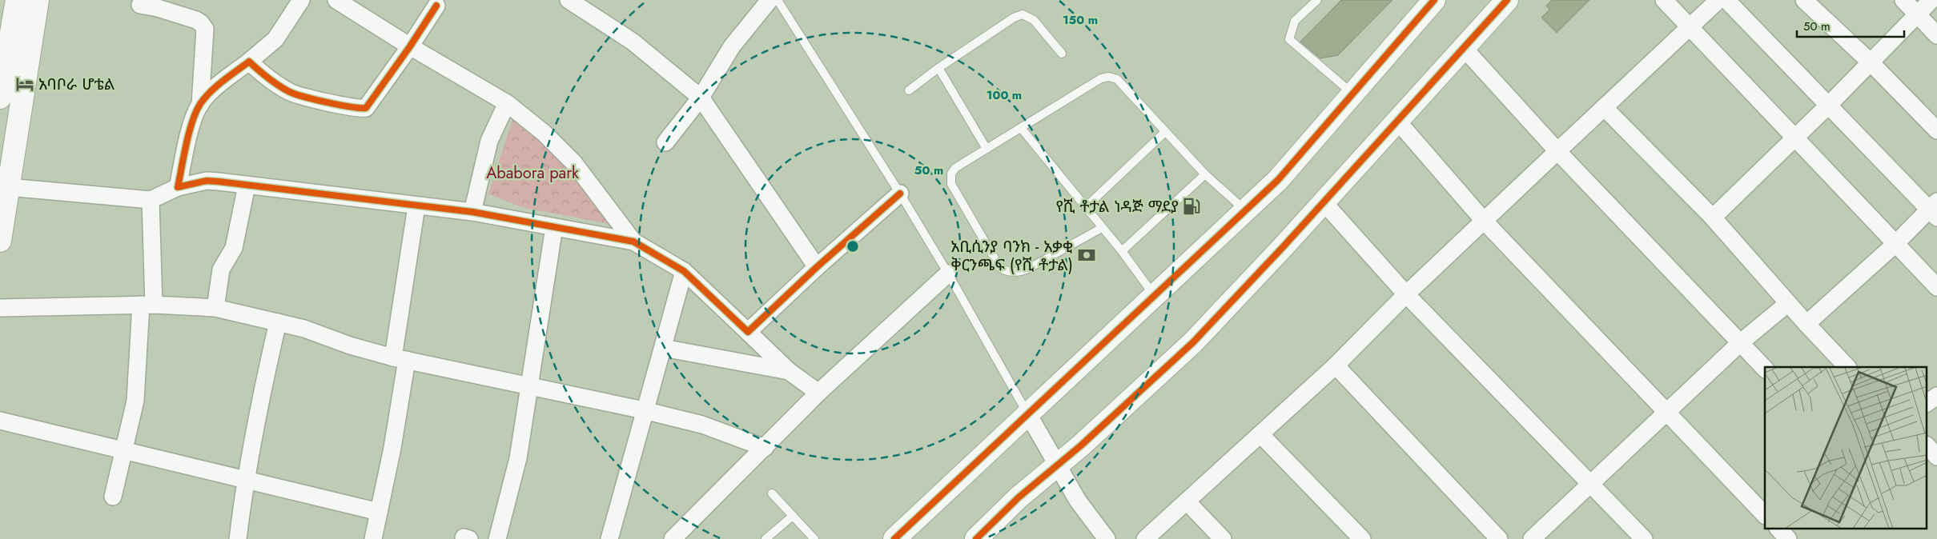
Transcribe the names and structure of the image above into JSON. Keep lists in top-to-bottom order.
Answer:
{
  "parks": ["Ababora park"],
  "places": {
    "hotel": ["አባቦራ ሆቴል"],
    "fuel station": ["የሺ ቶታል ነዳጅ ማደያ"],
    "bank": ["አቢሲንያ ባንክ - አቃቂ ቅርንጫፍ (የሺ ቶታል)"]
  },
  "scale_bar": "50 m",
  "rings": ["150 m", "100 m", "50 m"]
}
